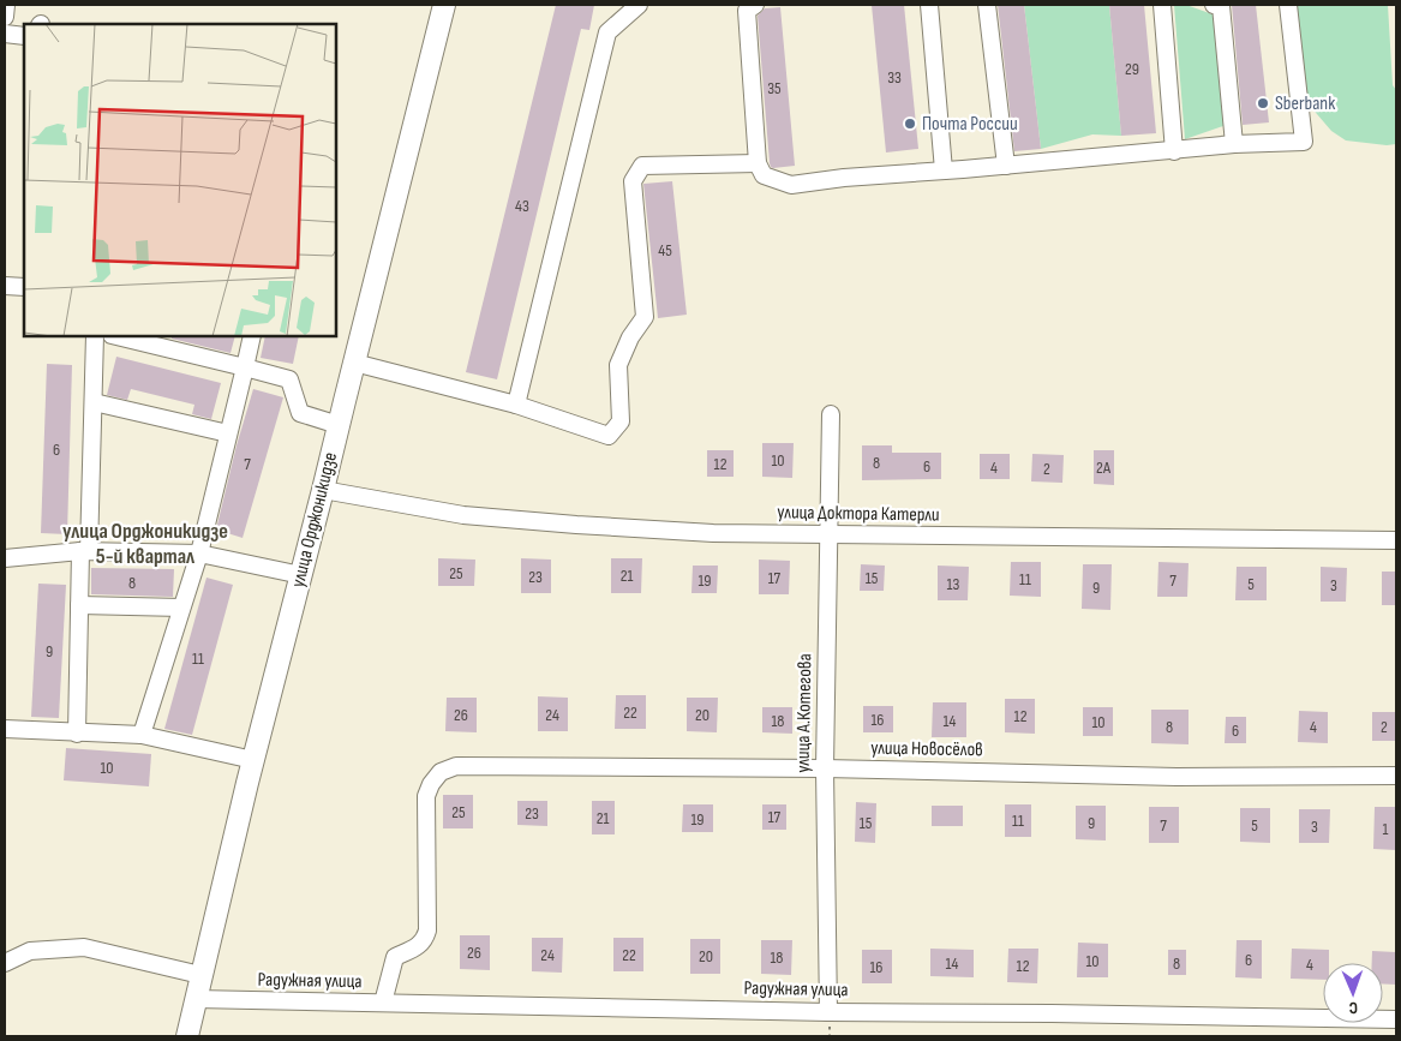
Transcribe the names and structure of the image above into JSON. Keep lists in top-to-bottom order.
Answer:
{
  "streets": {
    "main road": ["улица Орджоникидзе"],
    "street": [
      "улица Доктора Катерли",
      "улица А.Котегова",
      "улица Новосёлов",
      "Радужная улица"
    ]
  },
  "crossings": [
    ["улица Доктора Катерли", "улица Орджоникидзе"],
    ["улица Доктора Катерли", "улица А.Котегова"],
    ["улица Орджоникидзе", "Радужная улица"],
    ["улица А.Котегова", "улица Новосёлов"],
    ["улица А.Котегова", "Радужная улица"],
    ["улица Новосёлов", "Радужная улица"]
  ],
  "districts": ["улица Орджоникидзе 5-й квартал"],
  "places": ["Sberbank", "Почта России"],
  "house_numbers": [
    "29",
    "33",
    "35",
    "43",
    "45",
    "6",
    "10",
    "8",
    "7",
    "12",
    "6",
    "4",
    "2А",
    "2",
    "25",
    "21",
    "23",
    "17",
    "15",
    "11",
    "19",
    "7",
    "8",
    "13",
    "5",
    "3",
    "9",
    "9",
    "11",
    "22",
    "26",
    "24",
    "20",
    "12",
    "16",
    "18",
    "14",
    "10",
    "8",
    "4",
    "2",
    "6",
    "10",
    "25",
    "23",
    "17",
    "21",
    "19",
    "11",
    "15",
    "9",
    "7",
    "5",
    "3",
    "1",
    "26",
    "24",
    "22",
    "20",
    "18",
    "6",
    "10",
    "14",
    "8",
    "4",
    "12",
    "16"
  ],
  "north": "bottom"
}
